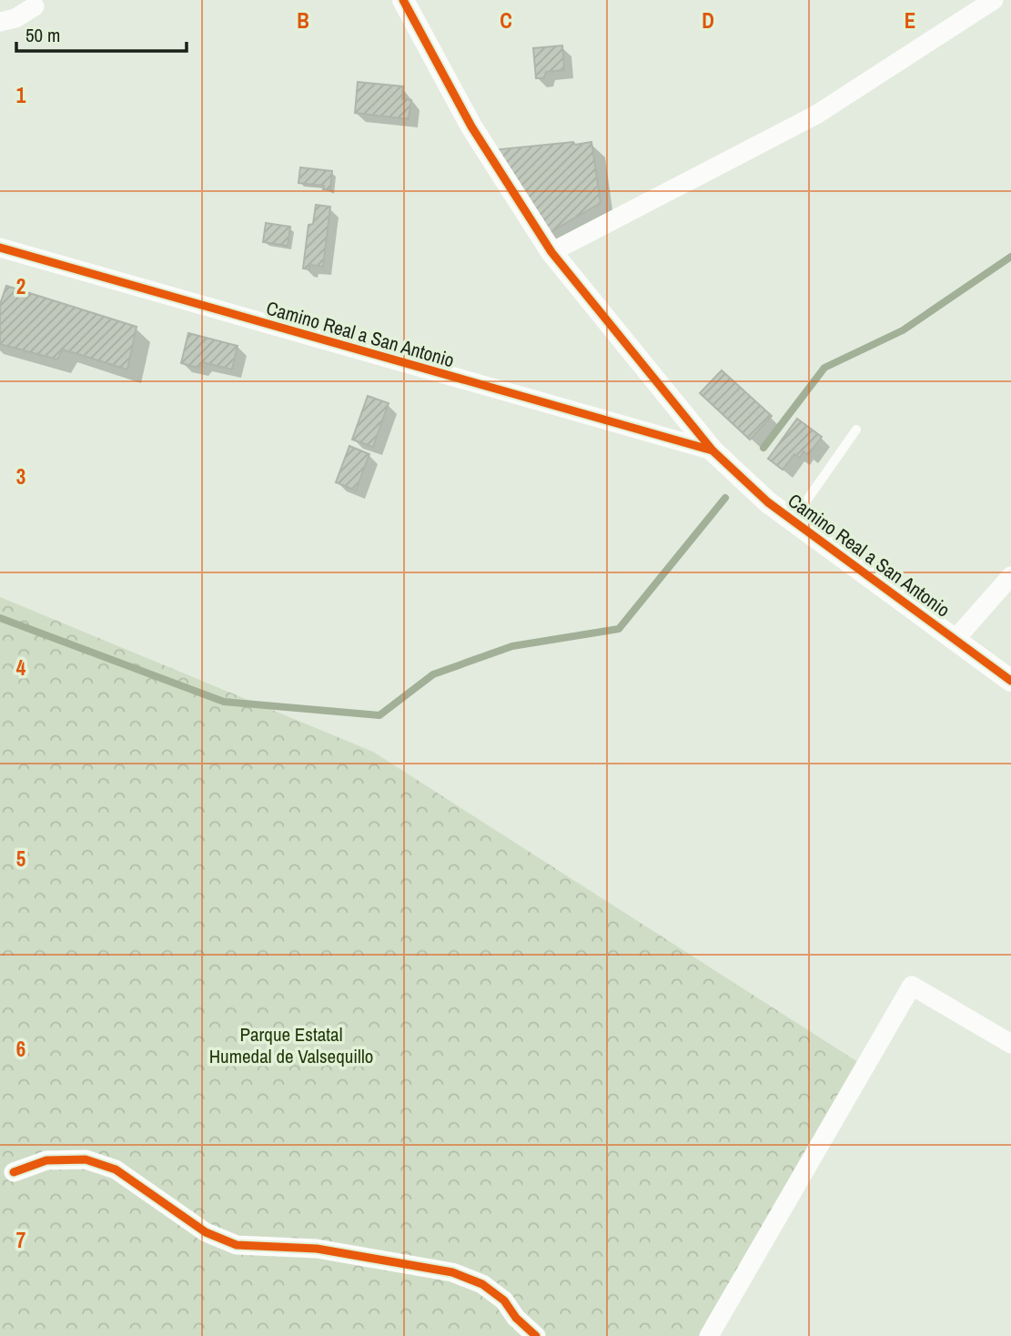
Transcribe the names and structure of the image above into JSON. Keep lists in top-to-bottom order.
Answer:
{
  "streets": {
    "street": ["Camino Real a San Antonio"]
  },
  "parks": ["Parque Estatal Humedal de Valsequillo"],
  "scale_bar": "50 m",
  "grid": {
    "columns": [
      "B",
      "C",
      "D",
      "E"
    ],
    "rows": [
      "1",
      "2",
      "3",
      "4",
      "5",
      "6",
      "7"
    ]
  }
}
